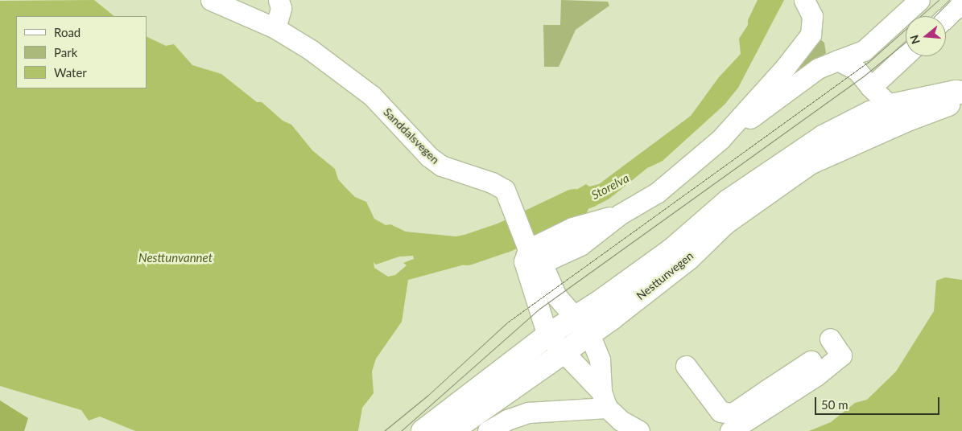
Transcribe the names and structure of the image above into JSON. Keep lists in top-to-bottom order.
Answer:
{
  "streets": {
    "main road": ["Nesttunvegen"],
    "street": ["Sanddalsvegen"]
  },
  "crossings": [
    ["Sanddalsvegen", "Nesttunvegen"]
  ],
  "water": ["Storelva", "Nesttunvannet"],
  "legend": ["Road", "Park", "Water"],
  "scale_bar": "50 m",
  "north": "left"
}
